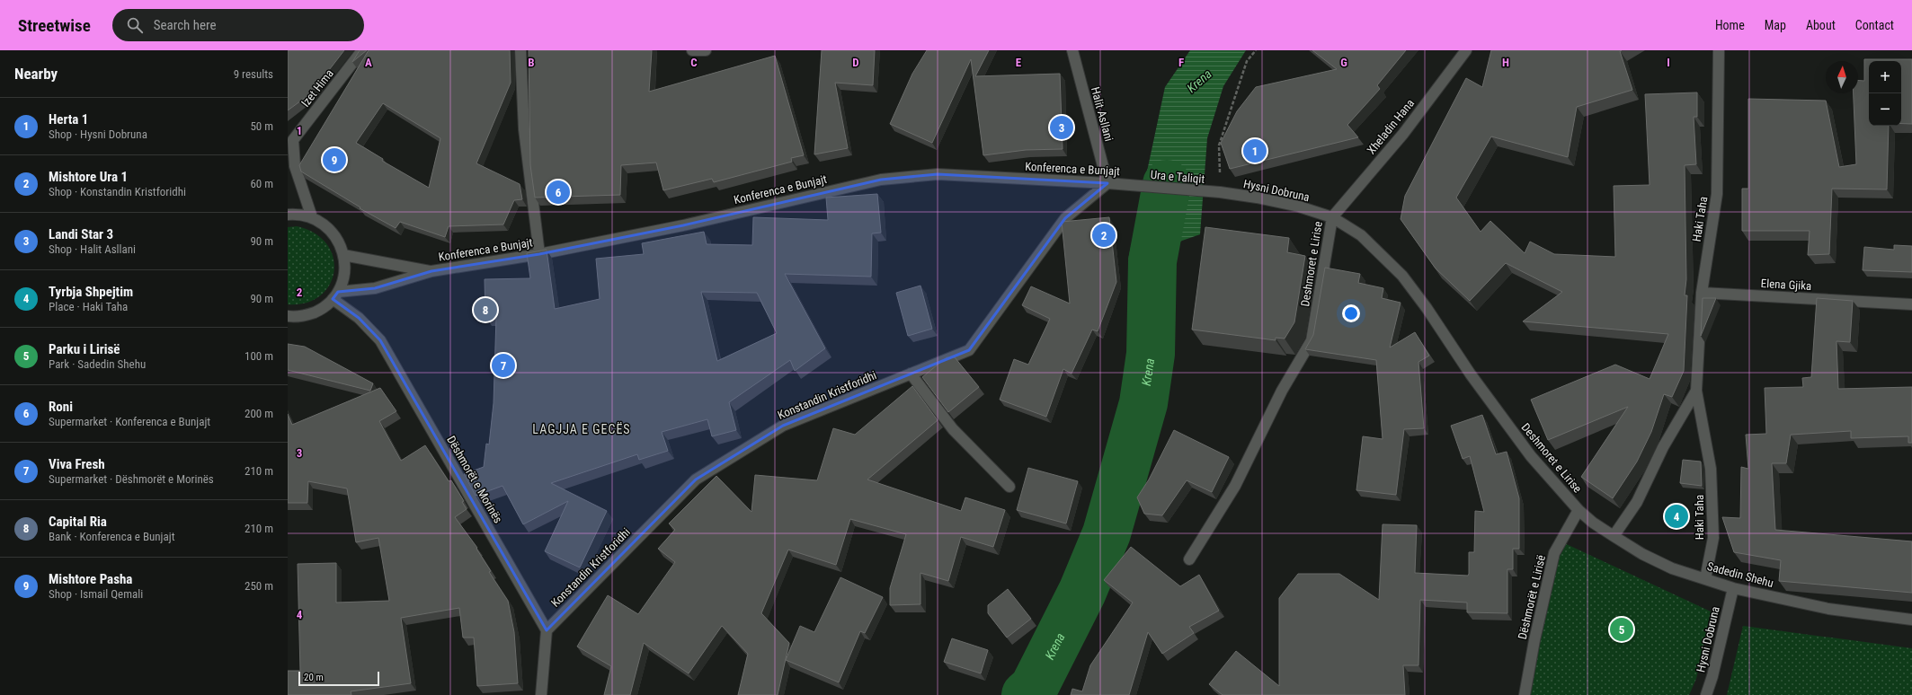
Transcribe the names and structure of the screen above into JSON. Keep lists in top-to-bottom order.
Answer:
{
  "streets": {
    "street": [
      "Izet Hima",
      "Halit Asllani",
      "Xheladin Hana",
      "Konferenca e Bunjajt",
      "Ura e Taliqit",
      "Hysni Dobruna",
      "Haki Taha",
      "Deshmoret e Lirise",
      "Elena Gjika",
      "Konstandin Kristforidhi",
      "Dëshmorët e Morinës",
      "Sadedin Shehu",
      "Dëshmorët e Lirisë"
    ]
  },
  "crossings": [
    ["Halit Asllani", "Konferenca e Bunjajt"],
    ["Halit Asllani", "Konstandin Kristforidhi"],
    ["Xheladin Hana", "Hysni Dobruna"],
    ["Xheladin Hana", "Deshmoret e Lirise"],
    ["Konferenca e Bunjajt", "Ura e Taliqit"],
    ["Konferenca e Bunjajt", "Konstandin Kristforidhi"],
    ["Konferenca e Bunjajt", "Dëshmorët e Morinës"],
    ["Ura e Taliqit", "Hysni Dobruna"],
    ["Hysni Dobruna", "Deshmoret e Lirise"],
    ["Hysni Dobruna", "Sadedin Shehu"],
    ["Haki Taha", "Elena Gjika"],
    ["Haki Taha", "Sadedin Shehu"],
    ["Deshmoret e Lirise", "Sadedin Shehu"],
    ["Deshmoret e Lirise", "Dëshmorët e Lirisë"],
    ["Konstandin Kristforidhi", "Dëshmorët e Morinës"],
    ["Sadedin Shehu", "Dëshmorët e Lirisë"]
  ],
  "districts": ["LAGJJA E GECËS"],
  "water": ["Krena"],
  "scale_bar": "20 m",
  "north": "top",
  "page": {
    "header": "Streetwise",
    "search": "Search here",
    "nav": [
      "Home",
      "Map",
      "About",
      "Contact"
    ],
    "heading": ["Nearby", "9 results"],
    "map_buttons": ["+", "−"],
    "list": [
      {
        "mark": "1",
        "name": "Herta 1",
        "note": "Shop · Hysni Dobruna",
        "value": "50 m"
      },
      {
        "mark": "2",
        "name": "Mishtore Ura 1",
        "note": "Shop · Konstandin Kristforidhi",
        "value": "60 m"
      },
      {
        "mark": "3",
        "name": "Landi Star 3",
        "note": "Shop · Halit Asllani",
        "value": "90 m"
      },
      {
        "mark": "4",
        "name": "Tyrbja Shpejtim",
        "note": "Place · Haki Taha",
        "value": "90 m"
      },
      {
        "mark": "5",
        "name": "Parku i Lirisë",
        "note": "Park · Sadedin Shehu",
        "value": "100 m"
      },
      {
        "mark": "6",
        "name": "Roni",
        "note": "Supermarket · Konferenca e Bunjajt",
        "value": "200 m"
      },
      {
        "mark": "7",
        "name": "Viva Fresh",
        "note": "Supermarket · Dëshmorët e Morinës",
        "value": "210 m"
      },
      {
        "mark": "8",
        "name": "Capital Ria",
        "note": "Bank · Konferenca e Bunjajt",
        "value": "210 m"
      },
      {
        "mark": "9",
        "name": "Mishtore Pasha",
        "note": "Shop · Ismail Qemali",
        "value": "250 m"
      }
    ],
    "pins": [
      "3",
      "1",
      "9",
      "6",
      "2",
      "8",
      "7",
      "4",
      "5"
    ],
    "scale": "20 m"
  },
  "grid": {
    "columns": [
      "A",
      "B",
      "C",
      "D",
      "E",
      "F",
      "G",
      "H",
      "I"
    ],
    "rows": [
      "1",
      "2",
      "3",
      "4"
    ]
  }
}
